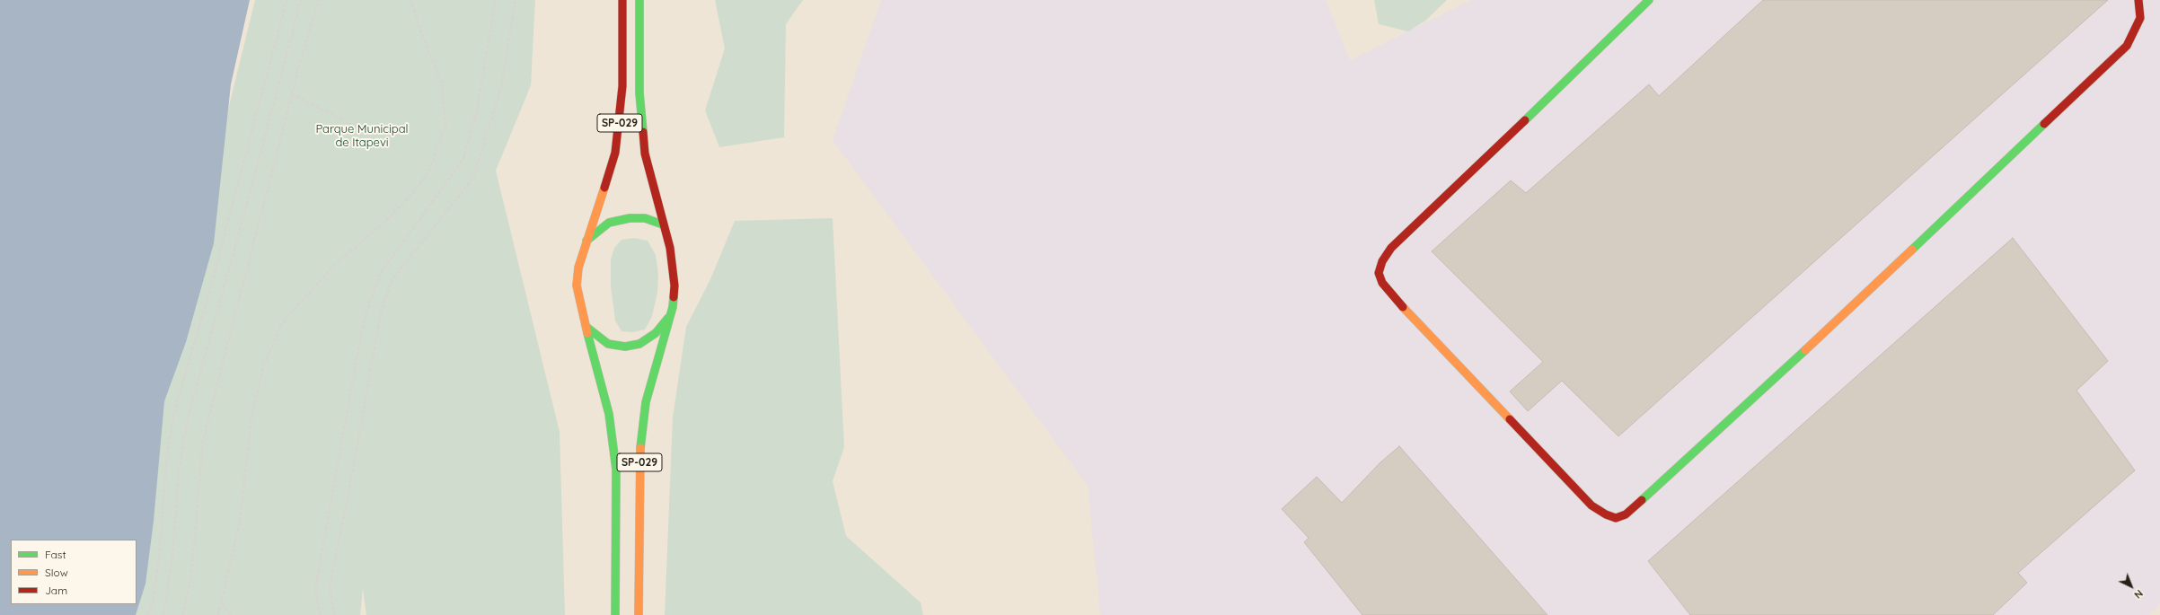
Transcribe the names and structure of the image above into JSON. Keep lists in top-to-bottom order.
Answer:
{
  "streets": {
    "main road": ["SP-029"]
  },
  "parks": ["Parque Municipal de Itapevi"],
  "legend": ["Fast", "Slow", "Jam"],
  "north": "bottom right"
}
